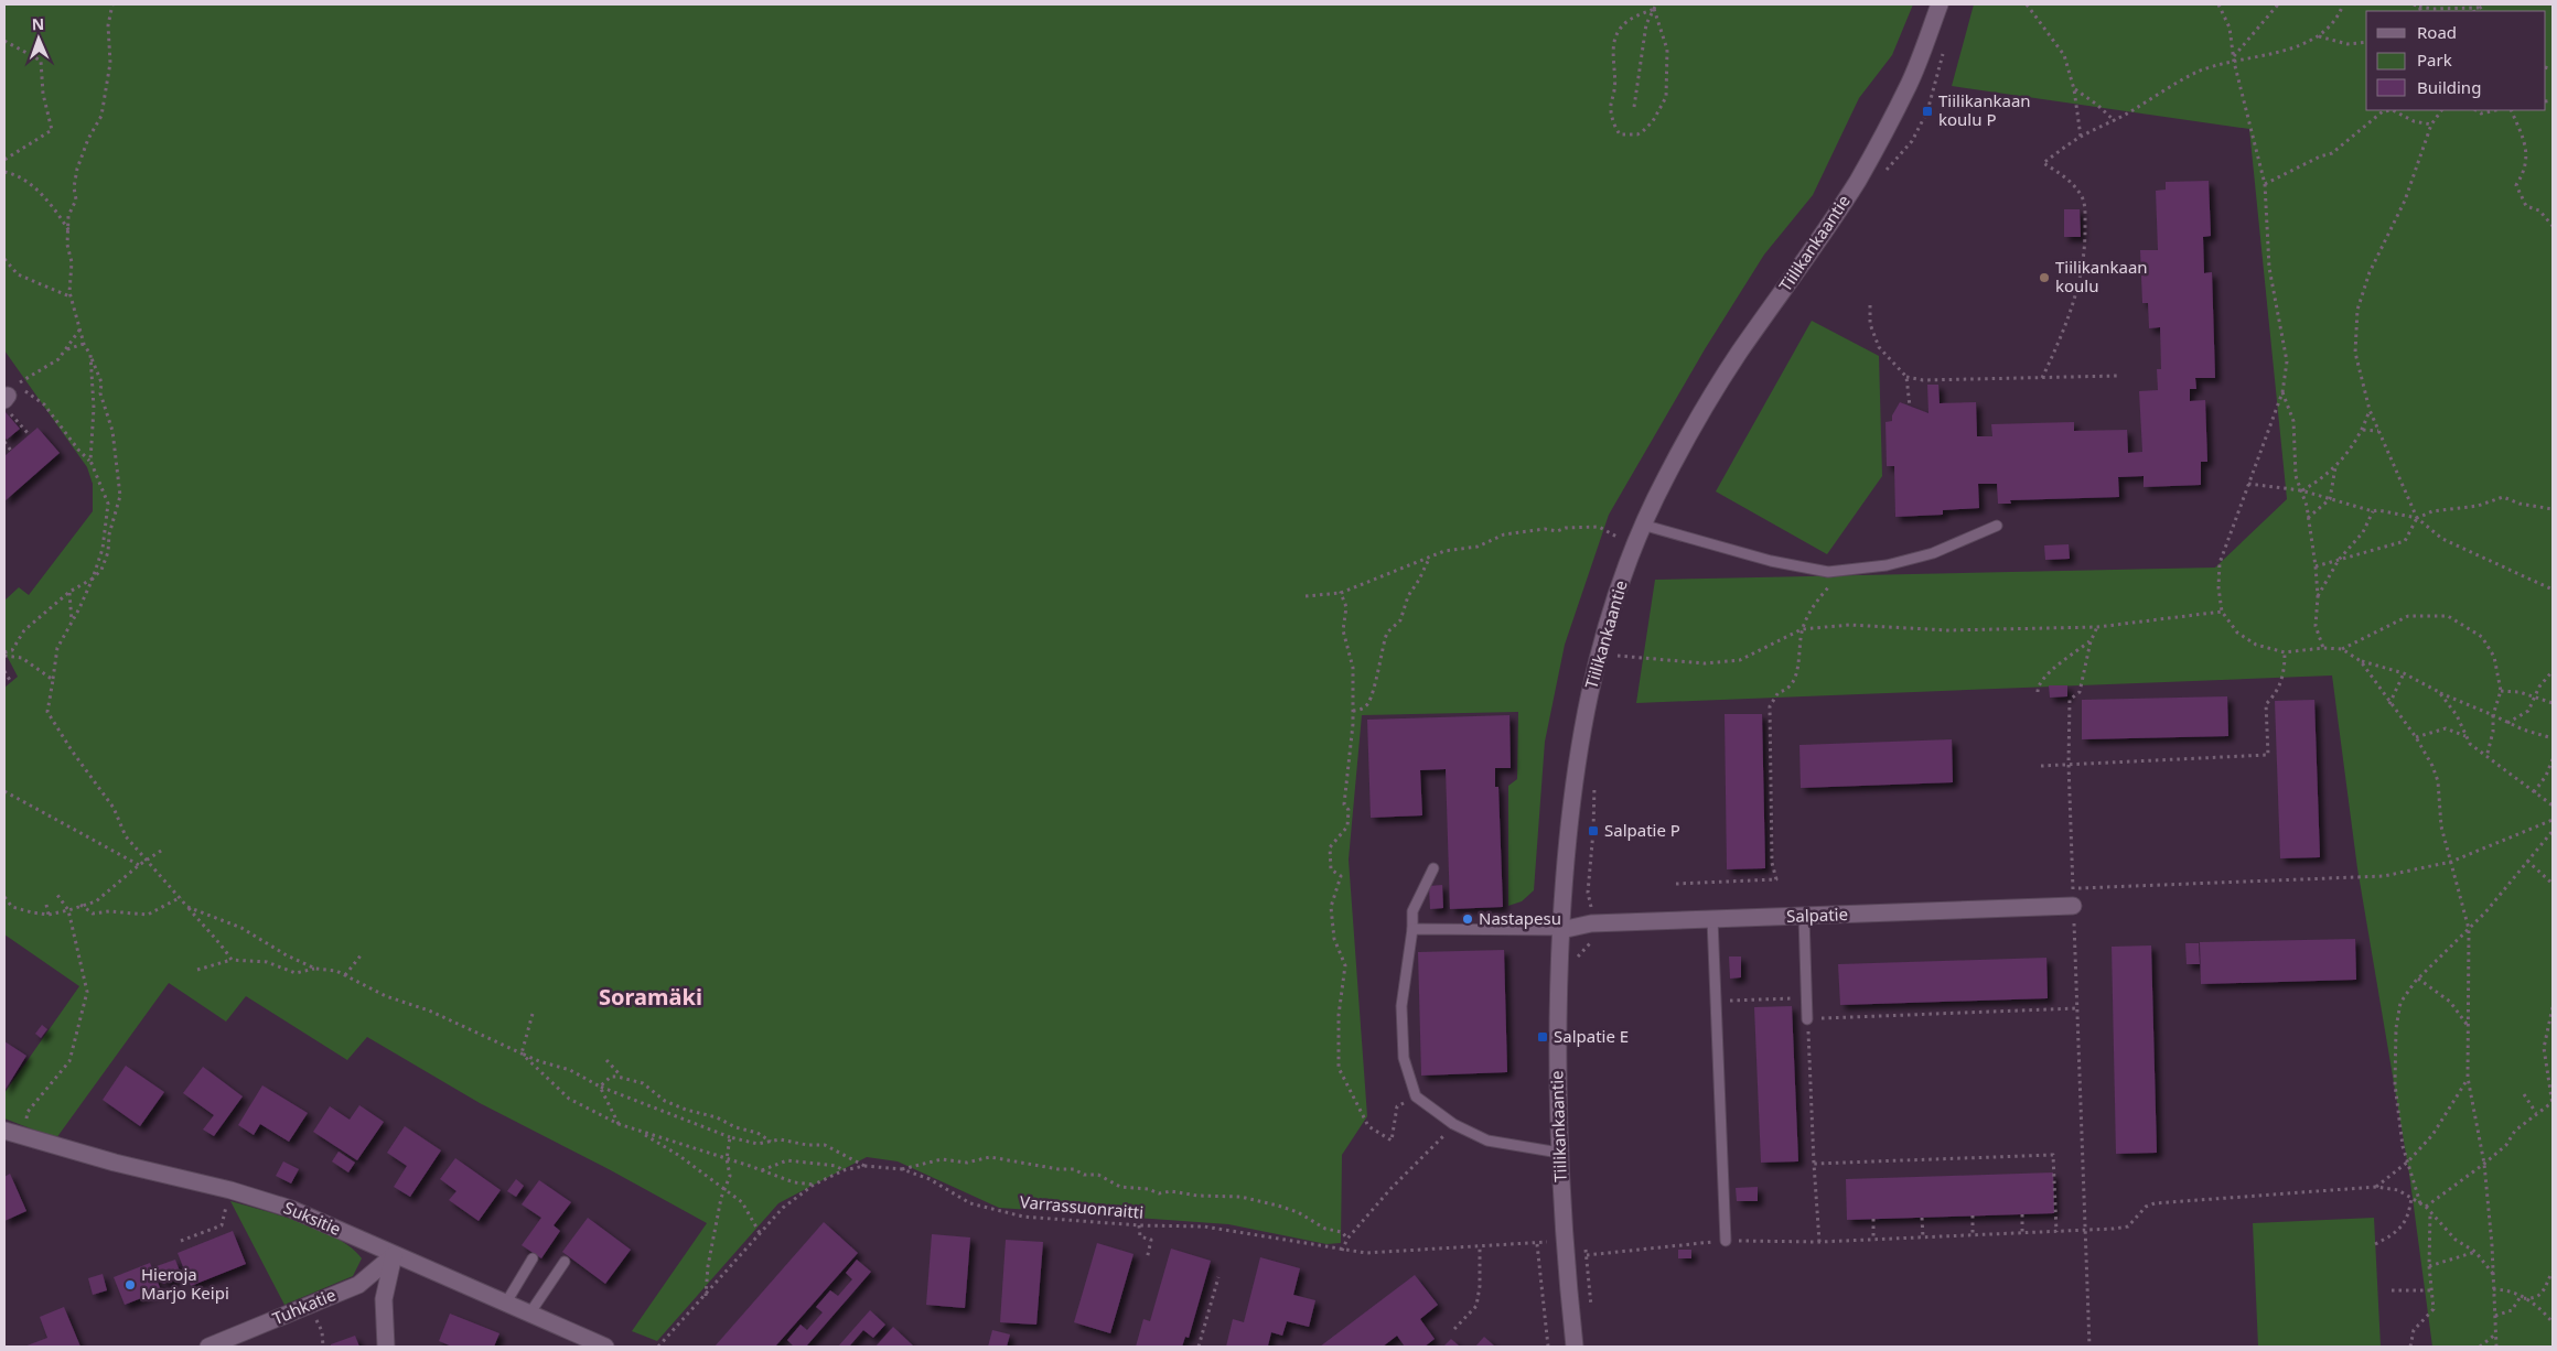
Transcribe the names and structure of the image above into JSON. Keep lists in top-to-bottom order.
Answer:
{
  "streets": {
    "street": [
      "Tiilikankaantie",
      "Salpatie",
      "Suksitie",
      "Tuhkatie"
    ],
    "path": ["Varrassuonraitti"]
  },
  "crossings": [
    ["Tiilikankaantie", "Salpatie"],
    ["Tiilikankaantie", "Varrassuonraitti"],
    ["Suksitie", "Tuhkatie"]
  ],
  "districts": ["Soramäki"],
  "places": {
    "transit": ["Tiilikankaan koulu P", "Salpatie P", "Salpatie E"],
    "other": ["Tiilikankaan koulu", "Nastapesu", "Hieroja Marjo Keipi"]
  },
  "legend": ["Road", "Park", "Building"],
  "north": "top"
}
